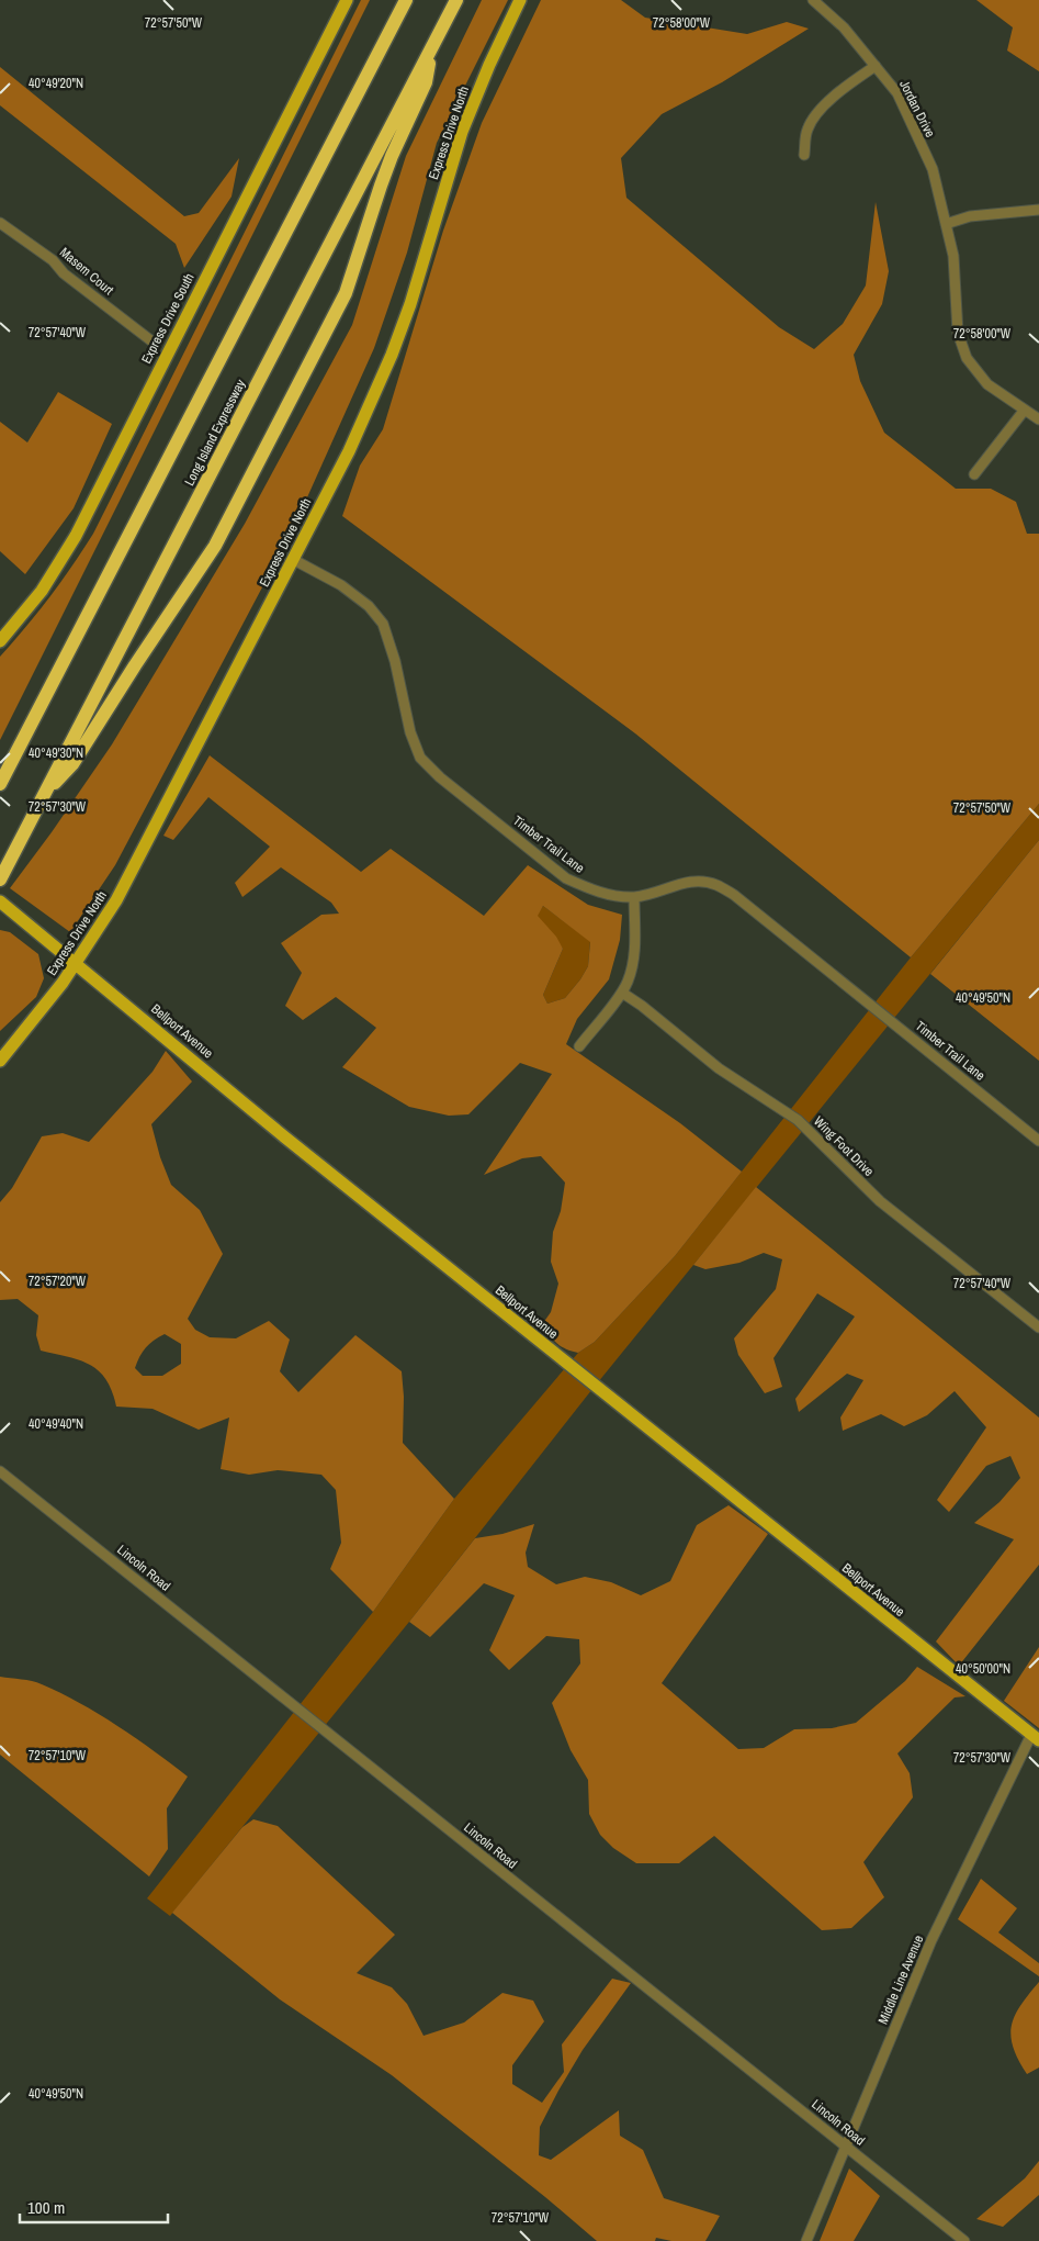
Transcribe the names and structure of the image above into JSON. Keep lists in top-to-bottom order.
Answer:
{
  "streets": {
    "highway": ["Long Island Expressway"],
    "main road": ["Express Drive North", "Express Drive South", "Bellport Avenue"],
    "street": [
      "Jordan Drive",
      "Masem Court",
      "Timber Trail Lane",
      "Wing Foot Drive",
      "Lincoln Road",
      "Middle Line Avenue"
    ]
  },
  "crossings": [
    ["Express Drive North", "Timber Trail Lane"],
    ["Express Drive North", "Bellport Avenue"],
    ["Bellport Avenue", "Middle Line Avenue"],
    ["Lincoln Road", "Middle Line Avenue"]
  ],
  "scale_bar": "100 m",
  "coordinates": [
    "72°57'50\"W",
    "72°58'00\"W",
    "40°49'20\"N",
    "72°57'40\"W",
    "40°49'30\"N",
    "72°57'30\"W",
    "40°49'50\"N",
    "72°57'20\"W",
    "40°49'40\"N",
    "40°50'00\"N",
    "72°57'10\"W"
  ]
}
